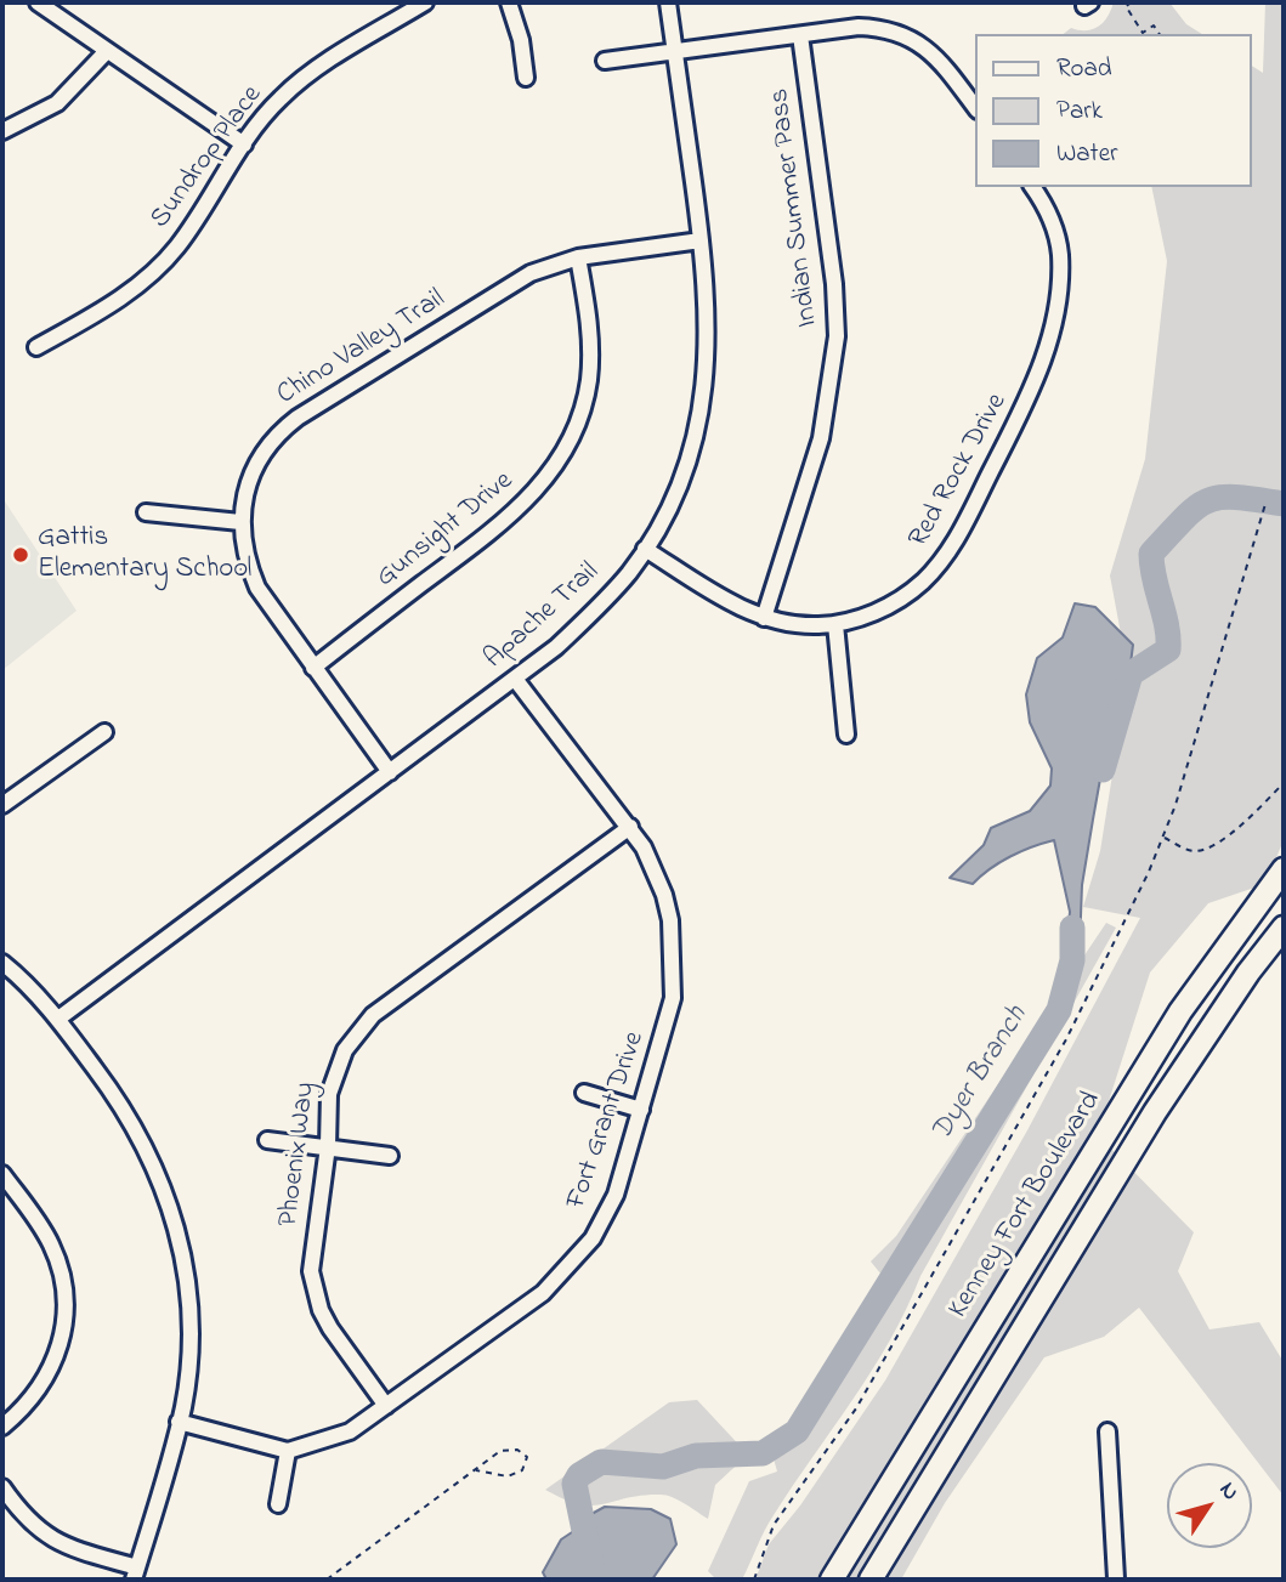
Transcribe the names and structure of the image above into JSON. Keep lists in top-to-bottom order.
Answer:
{
  "streets": {
    "main road": ["Kenney Fort Boulevard"],
    "street": [
      "Sundrop Place",
      "Indian Summer Pass",
      "Chino Valley Trail",
      "Red Rock Drive",
      "Gunsight Drive",
      "Apache Trail",
      "Fort Grant Drive",
      "Phoenix Way"
    ]
  },
  "crossings": [
    ["Indian Summer Pass", "Red Rock Drive"],
    ["Chino Valley Trail", "Gunsight Drive"],
    ["Chino Valley Trail", "Apache Trail"],
    ["Red Rock Drive", "Apache Trail"],
    ["Apache Trail", "Fort Grant Drive"],
    ["Fort Grant Drive", "Phoenix Way"]
  ],
  "water": ["Dyer Branch"],
  "places": ["Gattis Elementary School"],
  "legend": ["Road", "Park", "Water"],
  "north": "top right"
}
